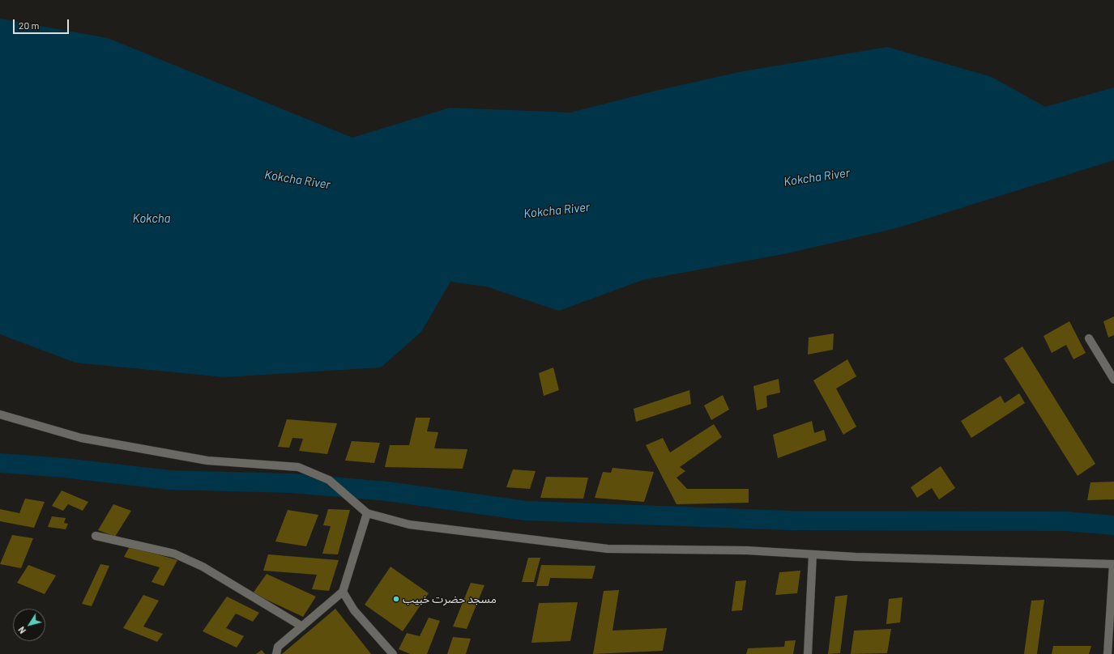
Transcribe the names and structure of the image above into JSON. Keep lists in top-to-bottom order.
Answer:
{
  "water": ["Kokcha River", "Kokcha"],
  "places": ["مسجد حضرت خبیب"],
  "scale_bar": "20 m",
  "north": "bottom left"
}
